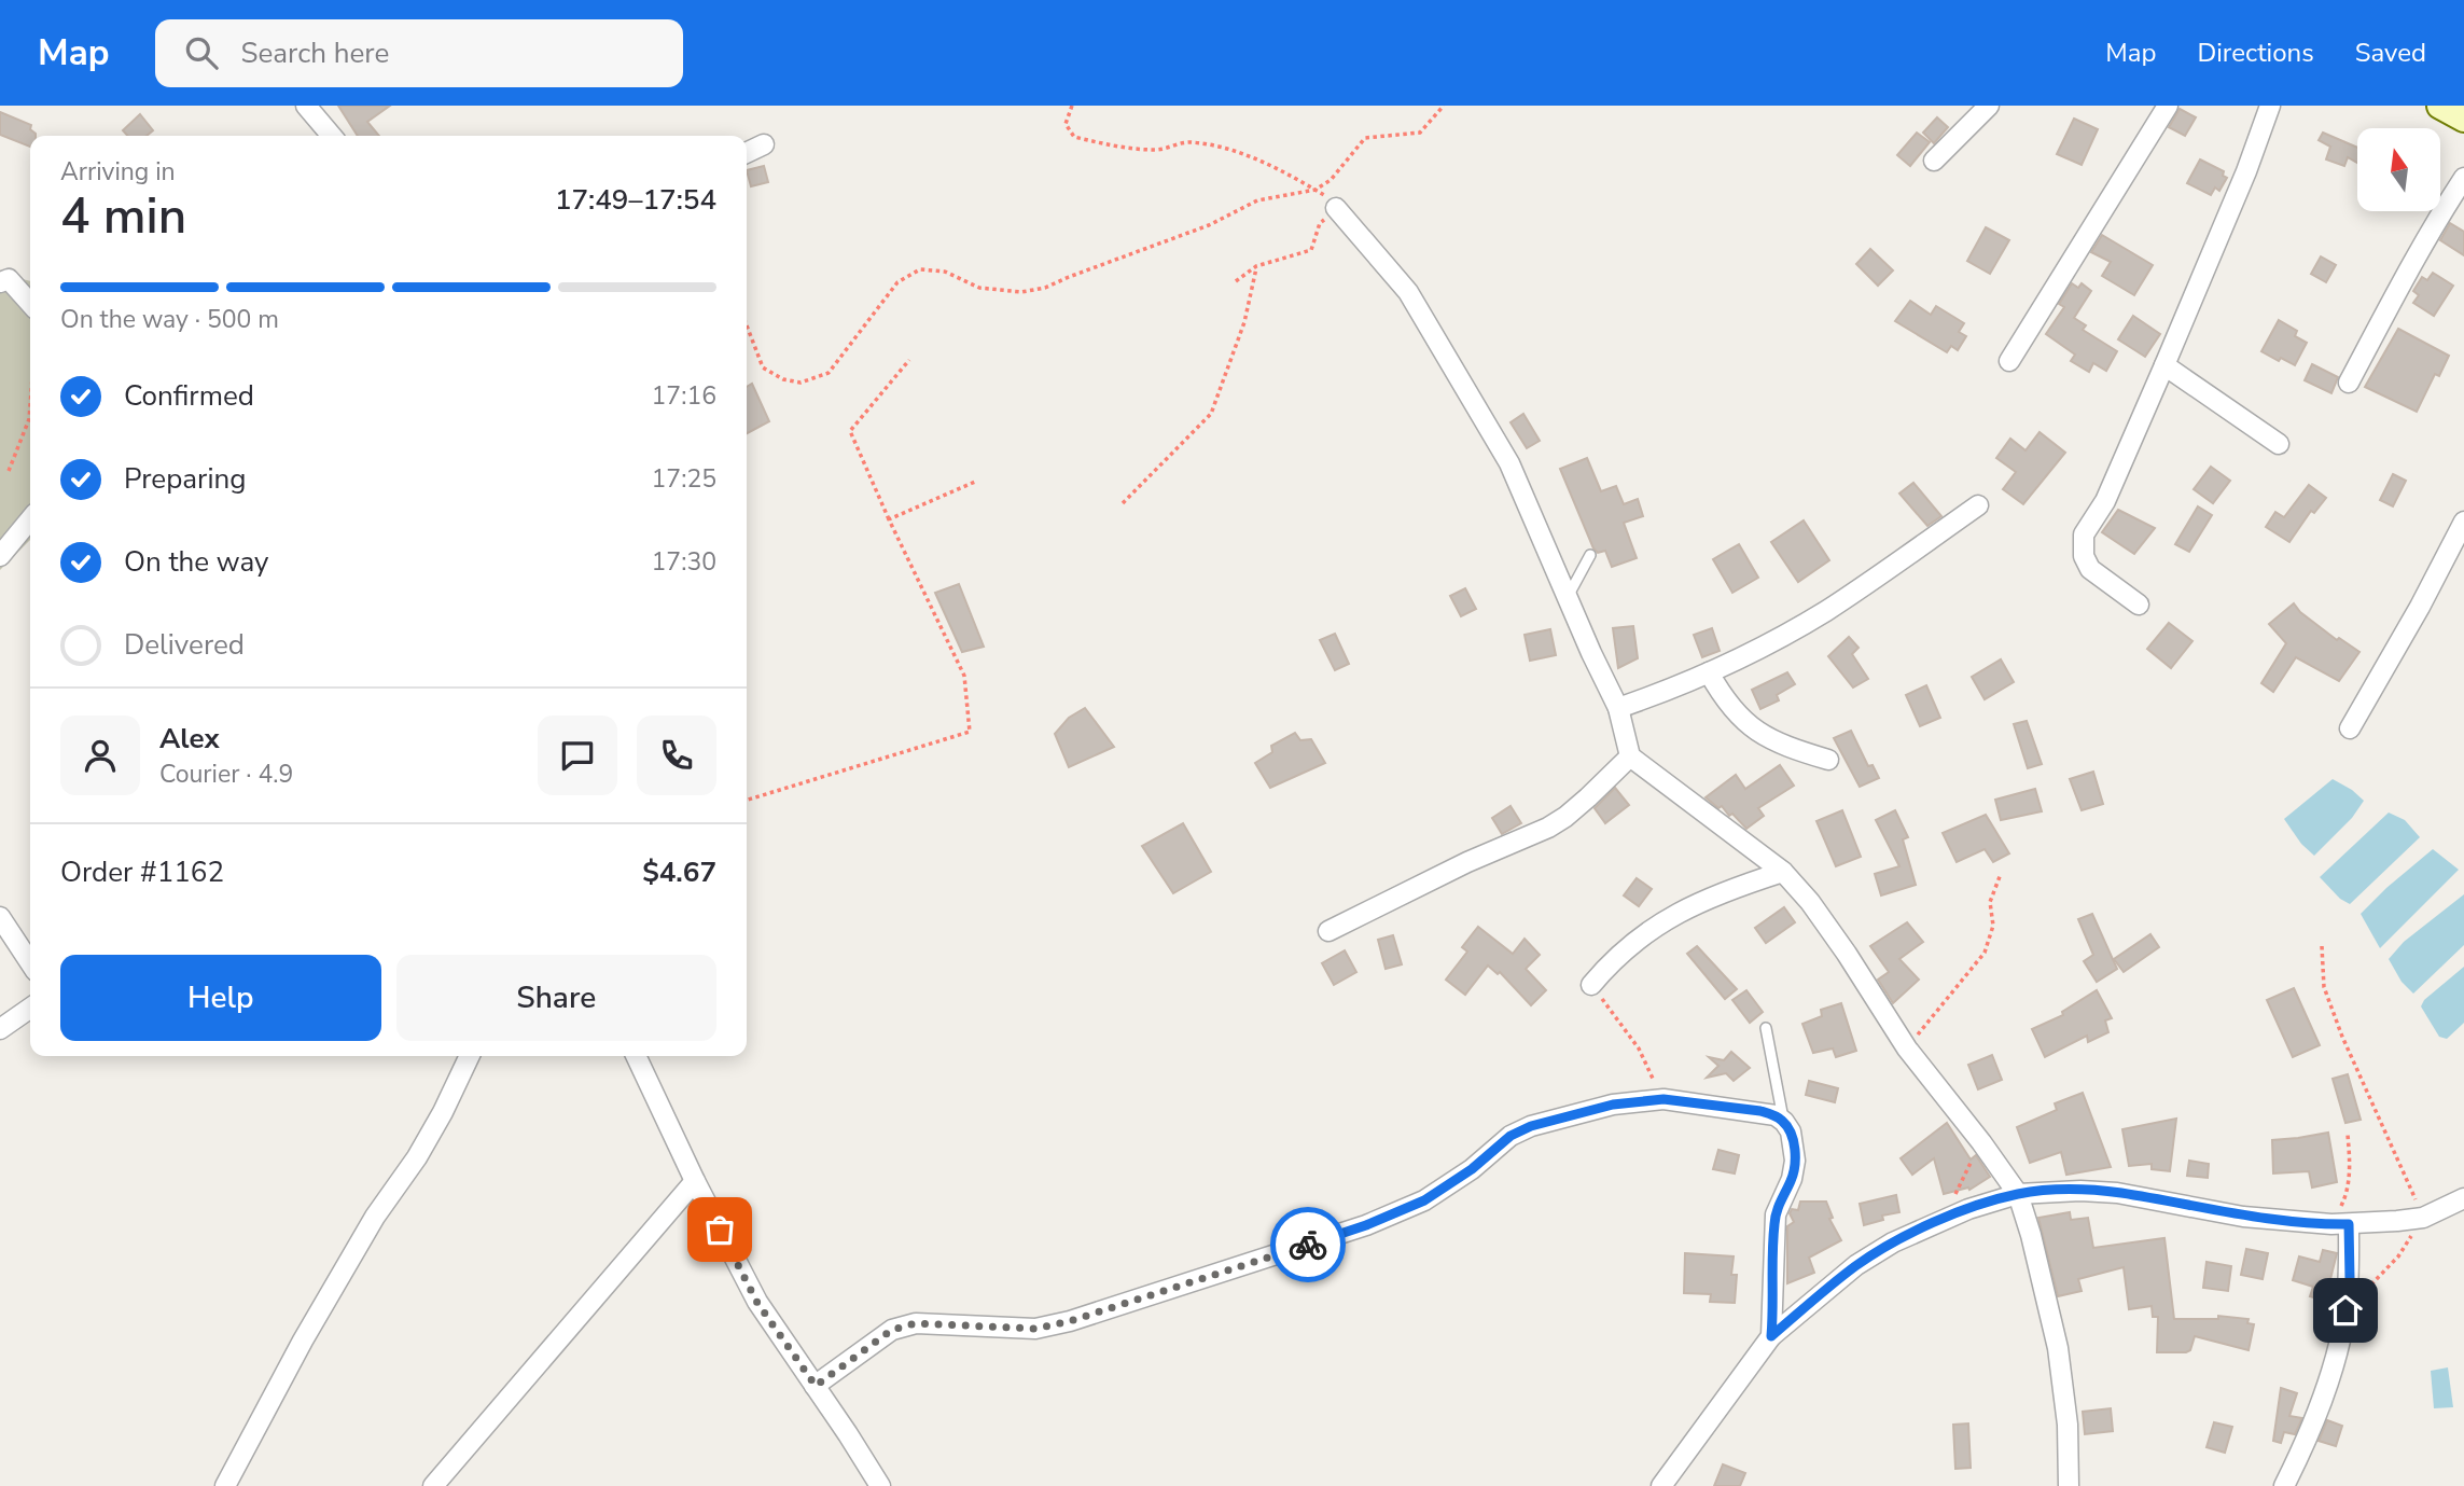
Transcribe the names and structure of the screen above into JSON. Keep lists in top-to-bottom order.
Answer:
{
  "north": "top",
  "page": {
    "header": "Map",
    "search": "Search here",
    "nav": ["Map", "Directions", "Saved"],
    "heading": ["4 min", "Arriving in", "17:49–17:54"],
    "panel": [
      "Alex",
      "Courier · 4.9",
      "Order #1162",
      "$4.67"
    ],
    "bar": "On the way · 500 m",
    "list": [
      ["Confirmed", "17:16"],
      ["Preparing", "17:25"],
      ["On the way", "17:30"],
      "Delivered"
    ],
    "buttons": ["Help", "Share"]
  }
}
